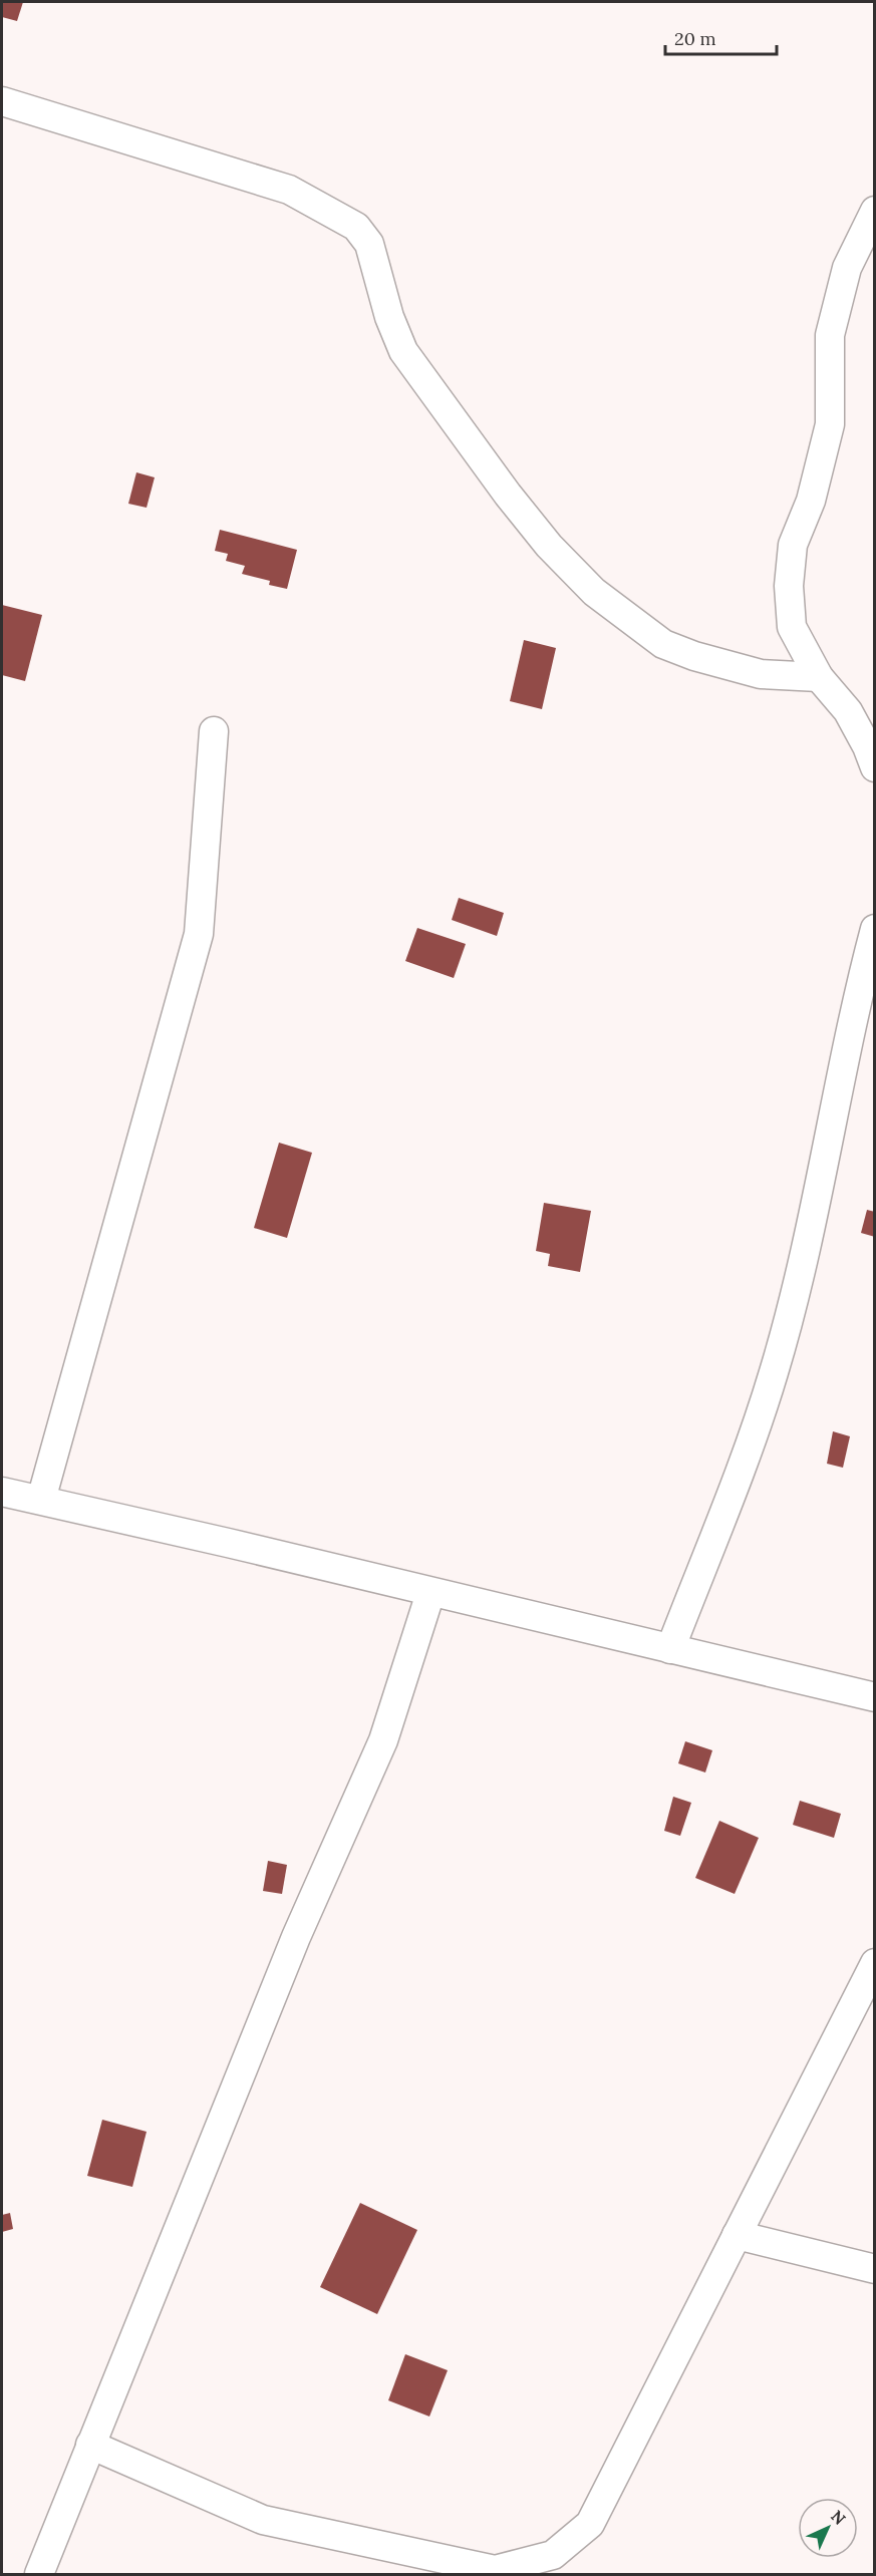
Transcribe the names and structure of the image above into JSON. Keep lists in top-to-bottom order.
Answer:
{
  "scale_bar": "20 m",
  "north": "top right"
}
